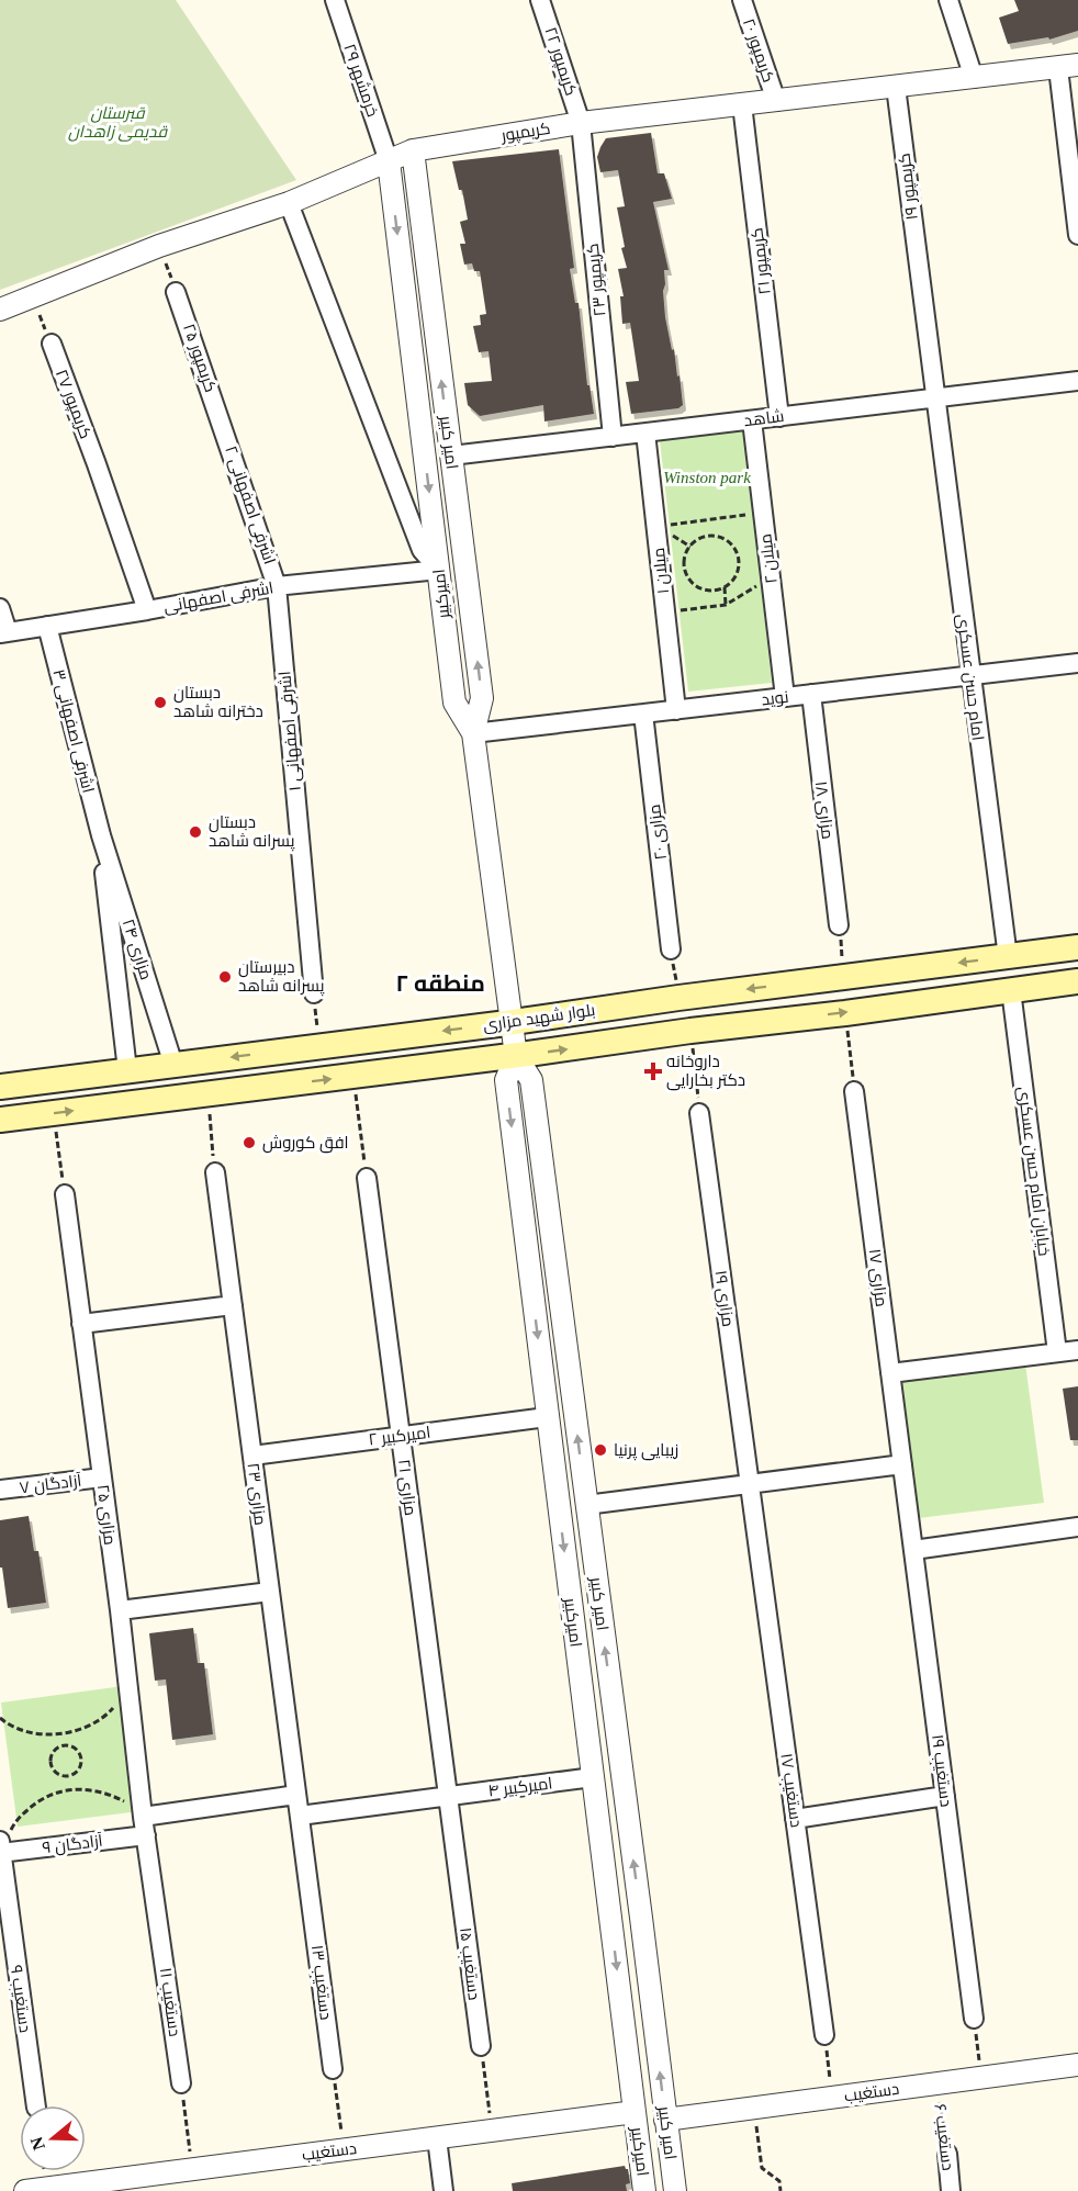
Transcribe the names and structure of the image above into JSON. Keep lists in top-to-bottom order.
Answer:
{
  "streets": {
    "main road": ["بلوار شهید مزاری"],
    "street": [
      "کریمپور ۲۰",
      "کریمپور ۲۲",
      "خرمشهر ۲۹",
      "کریمپور",
      "کریمپور ۱۹",
      "کریمپور ۲۱",
      "کریمپور ۲۳",
      "کریمپور ۲۵",
      "کریمپور ۲۷",
      "شاهد",
      "امیر کبیر",
      "اشرفی اصفهانی ۲",
      "میلان ۲",
      "میلان ۱",
      "امیرکبیر",
      "اشرفی اصفهانی",
      "امام حسن عسکری",
      "نوید",
      "اشرفی اصفهانی ۳",
      "اشرفی اصفهانی ۱",
      "مزاری ۱۸",
      "مزاری ۲۰",
      "مزاری ۲۴",
      "خیابان امام حسن عسکری",
      "مزاری ۱۷",
      "مزاری ۱۹",
      "امیرکبیر ۲",
      "آزادگان ۷",
      "مزاری ۲۱",
      "مزاری ۲۳",
      "مزاری ۲۵",
      "دستغیب ۱۹",
      "امیرکبیر ۴",
      "دستغیب ۱۷",
      "آزادگان ۹",
      "دستغیب ۱۵",
      "دستغیب ۱۳",
      "دستغیب ۹",
      "دستغیب ۱۱",
      "دستغیب",
      "دستغیب ۶"
    ]
  },
  "crossings": [
    ["کریمپور ۲۰", "کریمپور"],
    ["کریمپور ۲۲", "کریمپور"],
    ["کریمپور ۲۲", "کریمپور ۲۳"],
    ["خرمشهر ۲۹", "کریمپور"],
    ["خرمشهر ۲۹", "امیرکبیر"],
    ["کریمپور", "کریمپور ۱۹"],
    ["کریمپور", "کریمپور ۲۱"],
    ["کریمپور", "کریمپور ۲۳"],
    ["کریمپور", "امیر کبیر"],
    ["کریمپور", "امیرکبیر"],
    ["کریمپور ۱۹", "شاهد"],
    ["کریمپور ۱۹", "امام حسن عسکری"],
    ["کریمپور ۲۱", "شاهد"],
    ["کریمپور ۲۳", "شاهد"],
    ["کریمپور ۲۵", "اشرفی اصفهانی ۲"],
    ["کریمپور ۲۷", "اشرفی اصفهانی"],
    ["شاهد", "امیر کبیر"],
    ["شاهد", "میلان ۲"],
    ["شاهد", "میلان ۱"],
    ["شاهد", "امام حسن عسکری"],
    ["امیر کبیر", "امیرکبیر"],
    ["امیر کبیر", "نوید"],
    ["امیر کبیر", "بلوار شهید مزاری"],
    ["امیر کبیر", "دستغیب"],
    ["اشرفی اصفهانی ۲", "اشرفی اصفهانی"],
    ["اشرفی اصفهانی ۲", "اشرفی اصفهانی ۱"],
    ["میلان ۲", "نوید"],
    ["میلان ۱", "نوید"],
    ["امیرکبیر", "اشرفی اصفهانی"],
    ["امیرکبیر", "نوید"],
    ["امیرکبیر", "بلوار شهید مزاری"],
    ["امیرکبیر", "امیرکبیر ۲"],
    ["امیرکبیر", "امیرکبیر ۴"],
    ["امیرکبیر", "دستغیب"],
    ["اشرفی اصفهانی", "اشرفی اصفهانی ۳"],
    ["اشرفی اصفهانی", "اشرفی اصفهانی ۱"],
    ["امام حسن عسکری", "نوید"],
    ["امام حسن عسکری", "بلوار شهید مزاری"],
    ["نوید", "مزاری ۱۸"],
    ["نوید", "مزاری ۲۰"],
    ["اشرفی اصفهانی ۳", "مزاری ۲۴"],
    ["مزاری ۲۴", "بلوار شهید مزاری"],
    ["بلوار شهید مزاری", "خیابان امام حسن عسکری"],
    ["مزاری ۱۷", "دستغیب ۱۹"],
    ["مزاری ۱۹", "دستغیب ۱۷"],
    ["امیرکبیر ۲", "مزاری ۲۱"],
    ["امیرکبیر ۲", "مزاری ۲۳"],
    ["آزادگان ۷", "مزاری ۲۵"],
    ["مزاری ۲۱", "امیرکبیر ۴"],
    ["مزاری ۲۱", "دستغیب ۱۵"],
    ["مزاری ۲۳", "امیرکبیر ۴"],
    ["مزاری ۲۳", "دستغیب ۱۳"],
    ["مزاری ۲۵", "آزادگان ۹"],
    ["مزاری ۲۵", "دستغیب ۱۱"],
    ["امیرکبیر ۴", "دستغیب ۱۵"],
    ["امیرکبیر ۴", "دستغیب ۱۳"],
    ["آزادگان ۹", "دستغیب ۹"],
    ["آزادگان ۹", "دستغیب ۱۱"],
    ["دستغیب", "دستغیب ۶"]
  ],
  "one_way": ["امیر کبیر"],
  "districts": ["منطقه ۲"],
  "parks": ["قبرستان قدیمی زاهدان", "Winston park"],
  "places": {
    "other": [
      "دبستان دخترانه شاهد",
      "دبستان پسرانه شاهد",
      "دبیرستان پسرانه شاهد",
      "افق کوروش",
      "زیبایی پرنیا"
    ],
    "health": ["داروخانه دکتر بخارایی"]
  },
  "north": "left"
}
